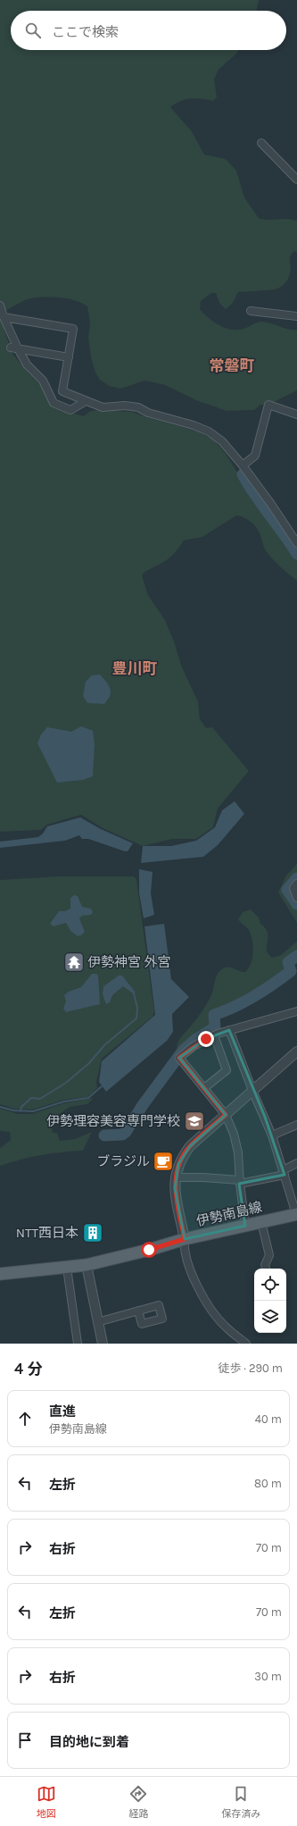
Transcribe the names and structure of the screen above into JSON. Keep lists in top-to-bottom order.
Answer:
{
  "streets": {
    "main road": ["伊勢南島線"]
  },
  "districts": ["常磐町", "豊川町"],
  "places": {
    "temple": ["伊勢神宮 外宮"],
    "school or university": ["伊勢理容美容専門学校"],
    "cafe": ["ブラジル"],
    "building": ["NTT西日本"]
  },
  "page": {
    "search": "ここで検索",
    "heading": ["4 分", "徒歩 · 290 m"],
    "list": [
      ["直進", "伊勢南島線", "40 m"],
      ["左折", "80 m"],
      ["右折", "70 m"],
      ["左折", "70 m"],
      ["右折", "30 m"],
      "目的地に到着"
    ],
    "nav": ["地図", "経路", "保存済み"]
  }
}
